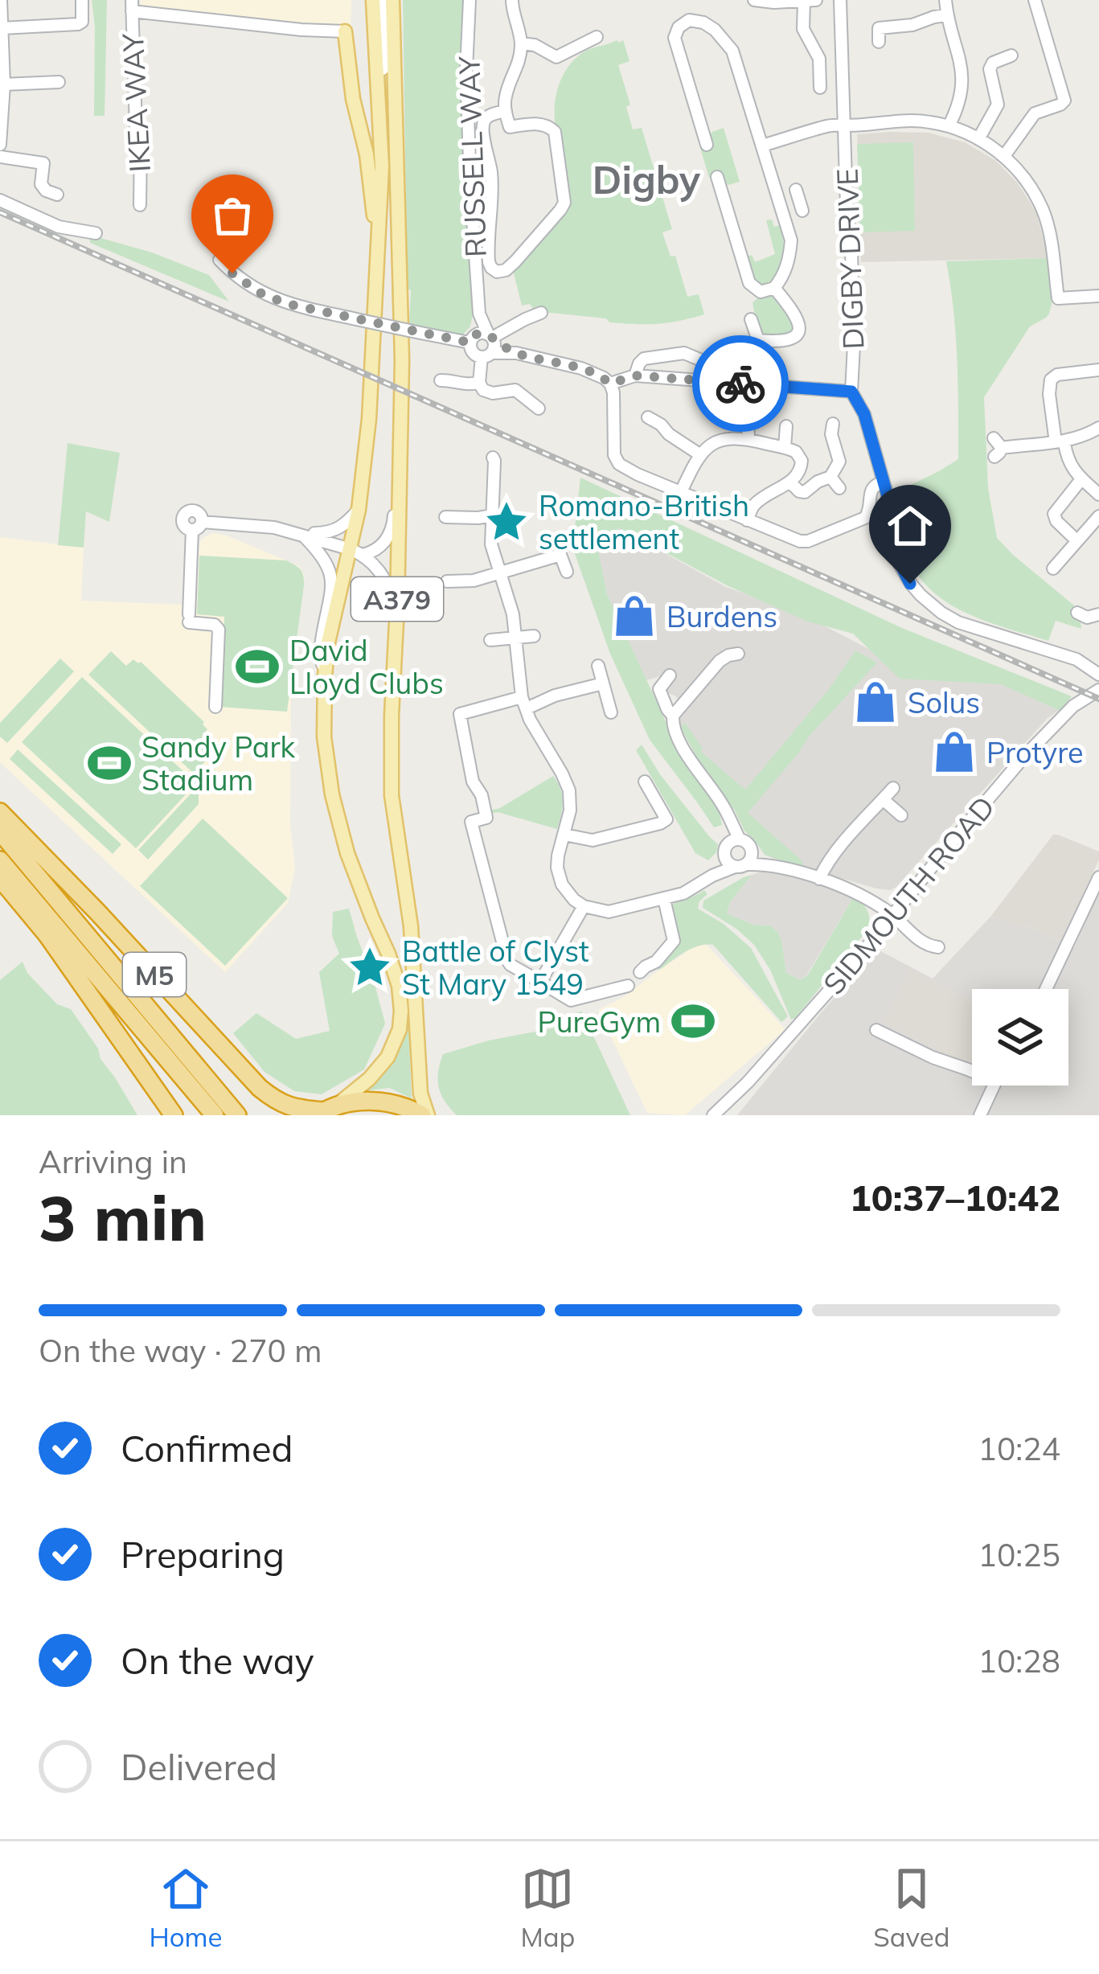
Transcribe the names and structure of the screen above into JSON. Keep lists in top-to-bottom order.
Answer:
{
  "streets": {
    "highway": ["M5"],
    "main road": ["A379"],
    "street": [
      "IKEA WAY",
      "RUSSELL WAY",
      "DIGBY DRIVE",
      "SIDMOUTH ROAD"
    ]
  },
  "crossings": [
    ["A379", "M5"]
  ],
  "districts": ["Digby"],
  "places": {
    "place": ["Romano-British settlement", "Battle of Clyst St Mary 1549"],
    "shop": ["Burdens", "Solus", "Protyre"],
    "sports": ["David Lloyd Clubs", "Sandy Park Stadium", "PureGym"]
  },
  "page": {
    "heading": ["3 min", "Arriving in", "10:37–10:42"],
    "bar": "On the way · 270 m",
    "list": [
      ["Confirmed", "10:24"],
      ["Preparing", "10:25"],
      ["On the way", "10:28"],
      "Delivered"
    ],
    "tabs": ["Home", "Map", "Saved"]
  }
}
